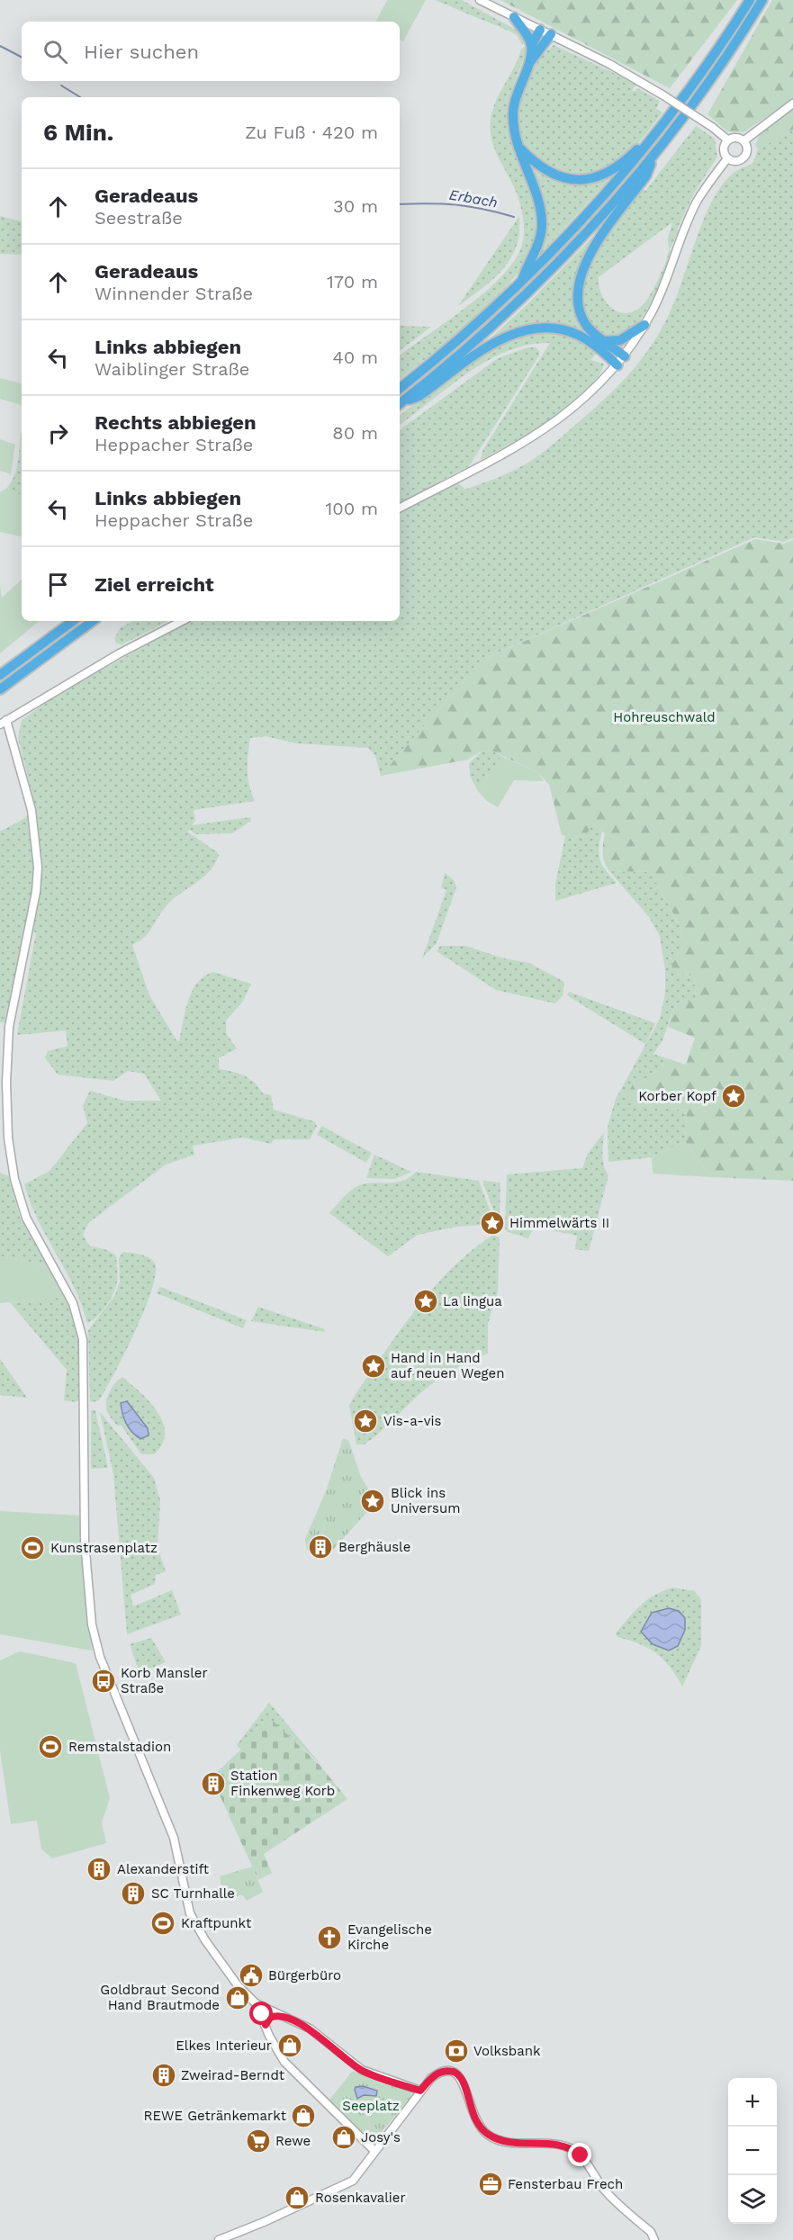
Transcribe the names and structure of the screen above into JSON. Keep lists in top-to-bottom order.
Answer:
{
  "water": ["Erbach"],
  "parks": ["Hohreuschwald", "Seeplatz"],
  "places": {
    "place": [
      "Korber Kopf",
      "Himmelwärts II",
      "La lingua",
      "Hand in Hand auf neuen Wegen",
      "Vis-a-vis",
      "Blick ins Universum"
    ],
    "building": [
      "Berghäusle",
      "Station Finkenweg Korb",
      "Alexanderstift",
      "SC Turnhalle",
      "Zweirad-Berndt"
    ],
    "sports": ["Kunstrasenplatz", "Remstalstadion", "Kraftpunkt"],
    "bus stop": ["Korb Mansler Straße"],
    "church": ["Evangelische Kirche"],
    "public building": ["Bürgerbüro"],
    "shop": [
      "Goldbraut Second Hand Brautmode",
      "Elkes Interieur",
      "REWE Getränkemarkt",
      "Josy's",
      "Rosenkavalier"
    ],
    "bank": ["Volksbank"],
    "supermarket": ["Rewe"],
    "office": ["Fensterbau Frech"]
  },
  "page": {
    "search": "Hier suchen",
    "heading": ["6 Min.", "Zu Fuß · 420 m"],
    "list": [
      ["Geradeaus", "Seestraße", "30 m"],
      ["Geradeaus", "Winnender Straße", "170 m"],
      ["Links abbiegen", "Waiblinger Straße", "40 m"],
      ["Rechts abbiegen", "Heppacher Straße", "80 m"],
      ["Links abbiegen", "Heppacher Straße", "100 m"],
      "Ziel erreicht"
    ],
    "map_buttons": ["+", "−"]
  }
}
